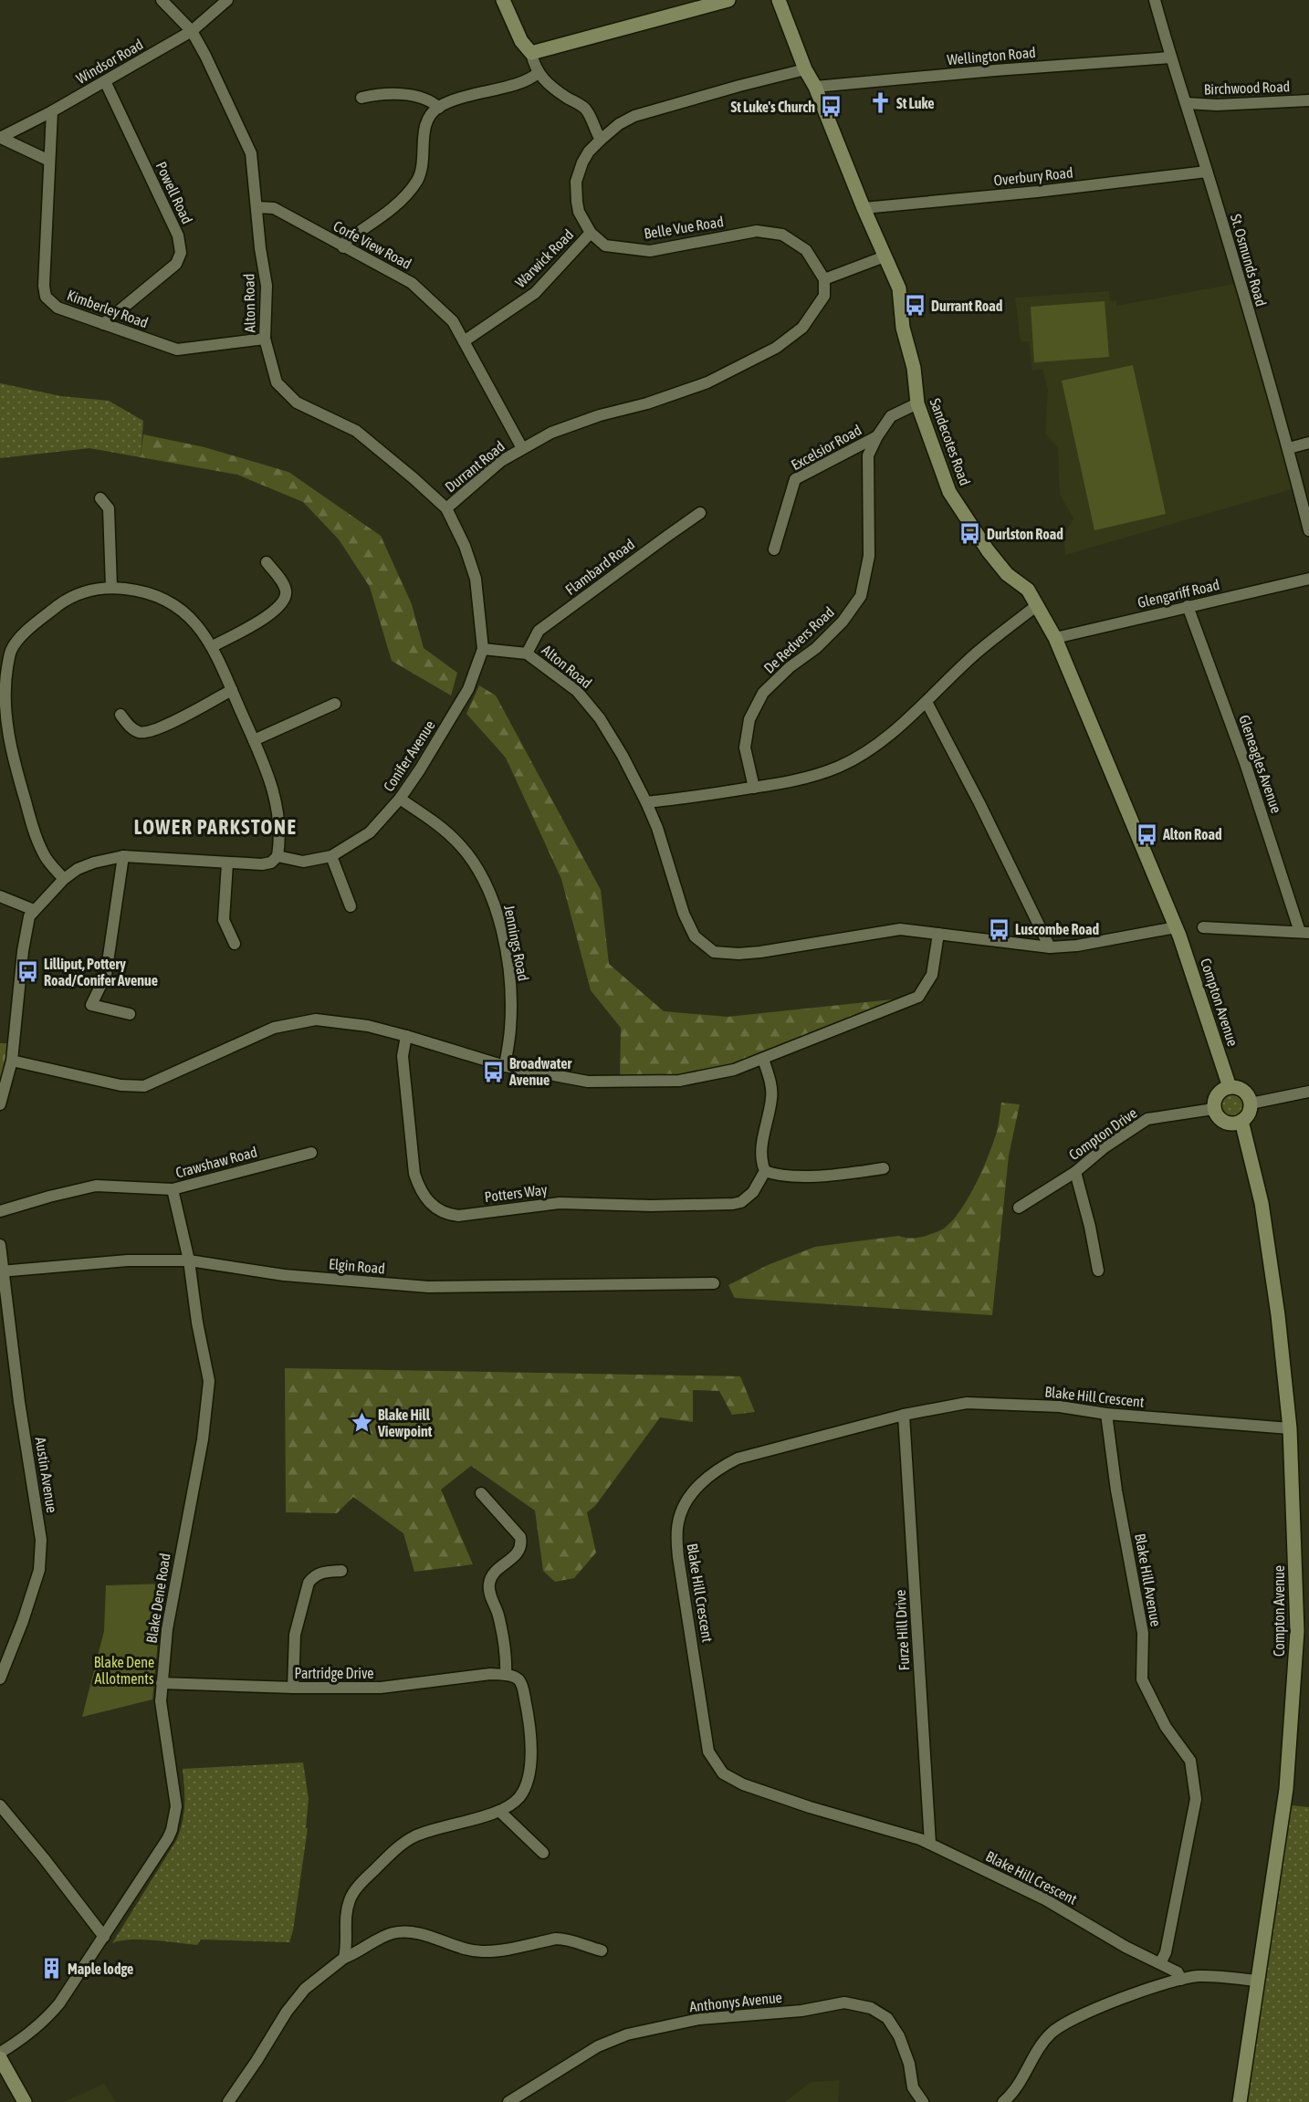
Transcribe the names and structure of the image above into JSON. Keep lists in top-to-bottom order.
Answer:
{
  "streets": {
    "street": [
      "Wellington Road",
      "Windsor Road",
      "Birchwood Road",
      "Overbury Road",
      "Powell Road",
      "Belle Vue Road",
      "Corfe View Road",
      "Warwick Road",
      "St. Osmunds Road",
      "Alton Road",
      "Kimberley Road",
      "Sandecotes Road",
      "Excelsior Road",
      "Durrant Road",
      "Flambard Road",
      "Glengariff Road",
      "De Redvers Road",
      "Conifer Avenue",
      "Gleneagles Avenue",
      "Jennings Road",
      "Compton Avenue",
      "Compton Drive",
      "Crawshaw Road",
      "Potters Way",
      "Elgin Road",
      "Blake Hill Crescent",
      "Austin Avenue",
      "Blake Hill Avenue",
      "Blake Dene Road",
      "Furze Hill Drive",
      "Partridge Drive",
      "Anthonys Avenue"
    ]
  },
  "crossings": [
    ["Wellington Road", "St. Osmunds Road"],
    ["Wellington Road", "Sandecotes Road"],
    ["Windsor Road", "Powell Road"],
    ["Windsor Road", "Alton Road"],
    ["Windsor Road", "Kimberley Road"],
    ["Birchwood Road", "St. Osmunds Road"],
    ["Overbury Road", "St. Osmunds Road"],
    ["Overbury Road", "Sandecotes Road"],
    ["Powell Road", "Kimberley Road"],
    ["Belle Vue Road", "Warwick Road"],
    ["Belle Vue Road", "Durrant Road"],
    ["Corfe View Road", "Warwick Road"],
    ["Corfe View Road", "Alton Road"],
    ["Corfe View Road", "Durrant Road"],
    ["Alton Road", "Kimberley Road"],
    ["Alton Road", "Sandecotes Road"],
    ["Alton Road", "Durrant Road"],
    ["Alton Road", "Flambard Road"],
    ["Alton Road", "Conifer Avenue"],
    ["Alton Road", "Compton Avenue"],
    ["Sandecotes Road", "Glengariff Road"],
    ["Sandecotes Road", "De Redvers Road"],
    ["Sandecotes Road", "Compton Avenue"],
    ["Excelsior Road", "De Redvers Road"],
    ["Glengariff Road", "Gleneagles Avenue"],
    ["Conifer Avenue", "Jennings Road"],
    ["Compton Avenue", "Compton Drive"],
    ["Compton Avenue", "Blake Hill Crescent"],
    ["Crawshaw Road", "Blake Dene Road"],
    ["Elgin Road", "Austin Avenue"],
    ["Elgin Road", "Blake Dene Road"],
    ["Blake Hill Crescent", "Blake Hill Avenue"],
    ["Blake Hill Crescent", "Furze Hill Drive"],
    ["Blake Dene Road", "Partridge Drive"]
  ],
  "districts": ["LOWER PARKSTONE"],
  "parks": ["Blake Dene Allotments"],
  "places": {
    "church": ["St Luke"],
    "bus stop": [
      "St Luke's Church",
      "Durrant Road",
      "Durlston Road",
      "Alton Road",
      "Luscombe Road",
      "Lilliput, Pottery Road/Conifer Avenue",
      "Broadwater Avenue"
    ],
    "place": ["Blake Hill Viewpoint"],
    "building": ["Maple lodge"]
  }
}
